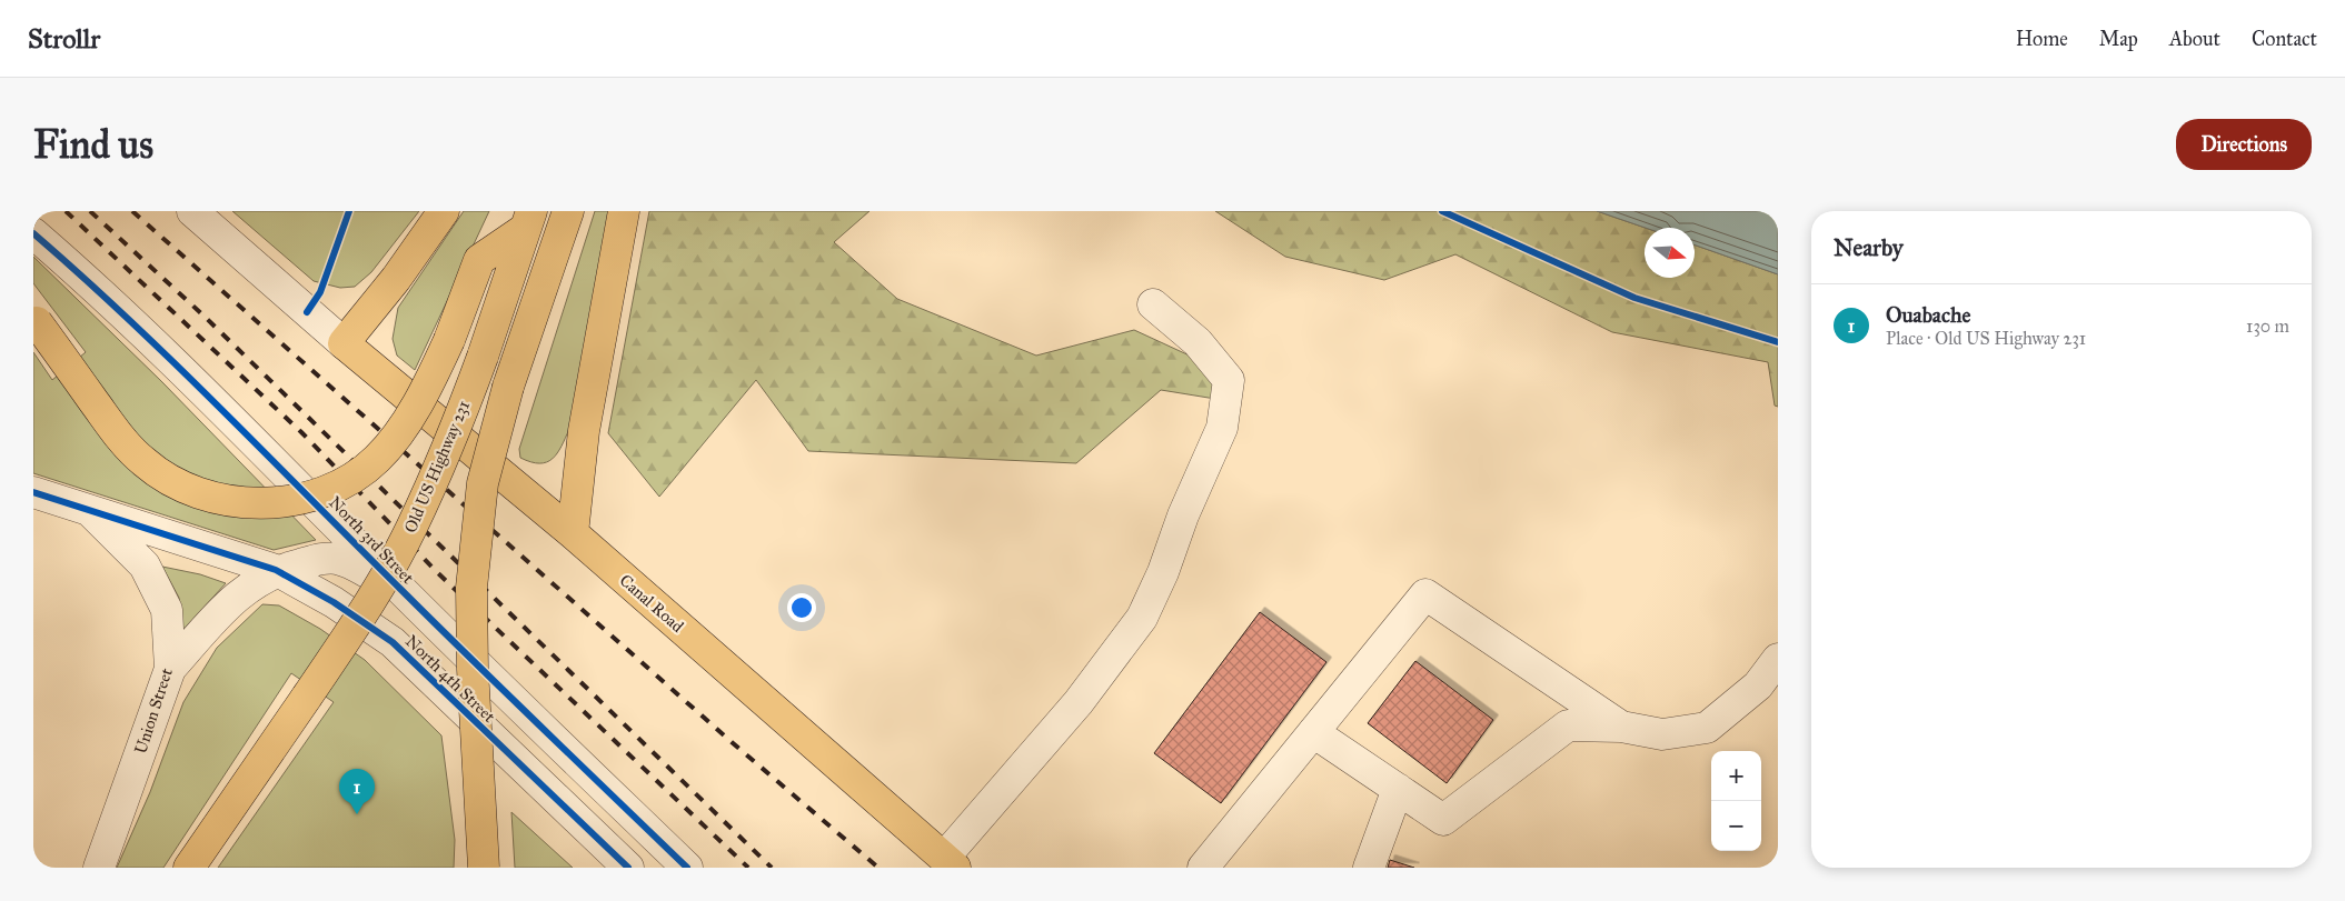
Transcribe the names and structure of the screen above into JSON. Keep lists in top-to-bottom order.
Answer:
{
  "streets": {
    "main road": ["Old US Highway 231", "Canal Road"],
    "street": ["North 3rd Street", "North 4th Street", "Union Street"]
  },
  "crossings": [
    ["North 4th Street", "Union Street"]
  ],
  "north": "right",
  "page": {
    "header": "Strollr",
    "nav": [
      "Home",
      "Map",
      "About",
      "Contact"
    ],
    "buttons": "Directions",
    "title": "Find us",
    "heading": "Nearby",
    "list": [
      {
        "mark": "1",
        "name": "Ouabache",
        "note": "Place · Old US Highway 231",
        "value": "130 m"
      }
    ],
    "map_buttons": ["+", "−"],
    "pins": "1"
  }
}
